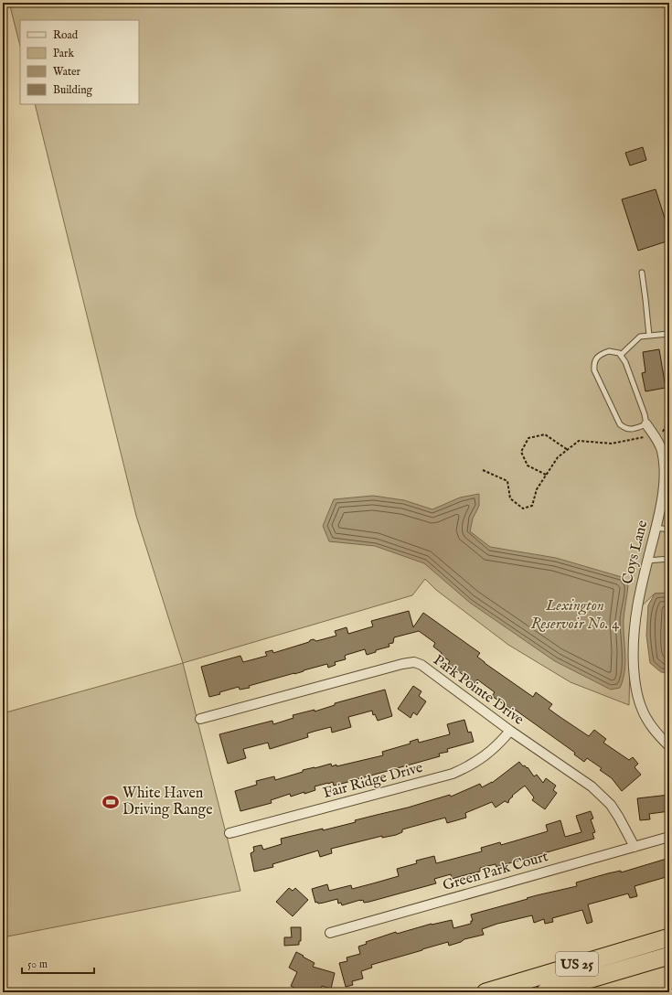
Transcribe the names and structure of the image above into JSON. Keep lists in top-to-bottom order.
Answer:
{
  "streets": {
    "highway": ["US 25"],
    "street": [
      "Coys Lane",
      "Park Pointe Drive",
      "Fair Ridge Drive",
      "Green Park Court"
    ]
  },
  "crossings": [
    ["Park Pointe Drive", "Fair Ridge Drive"],
    ["Park Pointe Drive", "Green Park Court"]
  ],
  "water": ["Lexington Reservoir No. 4"],
  "places": {
    "sports": ["White Haven Driving Range"]
  },
  "legend": [
    "Road",
    "Park",
    "Water",
    "Building"
  ],
  "scale_bar": "50 m"
}
